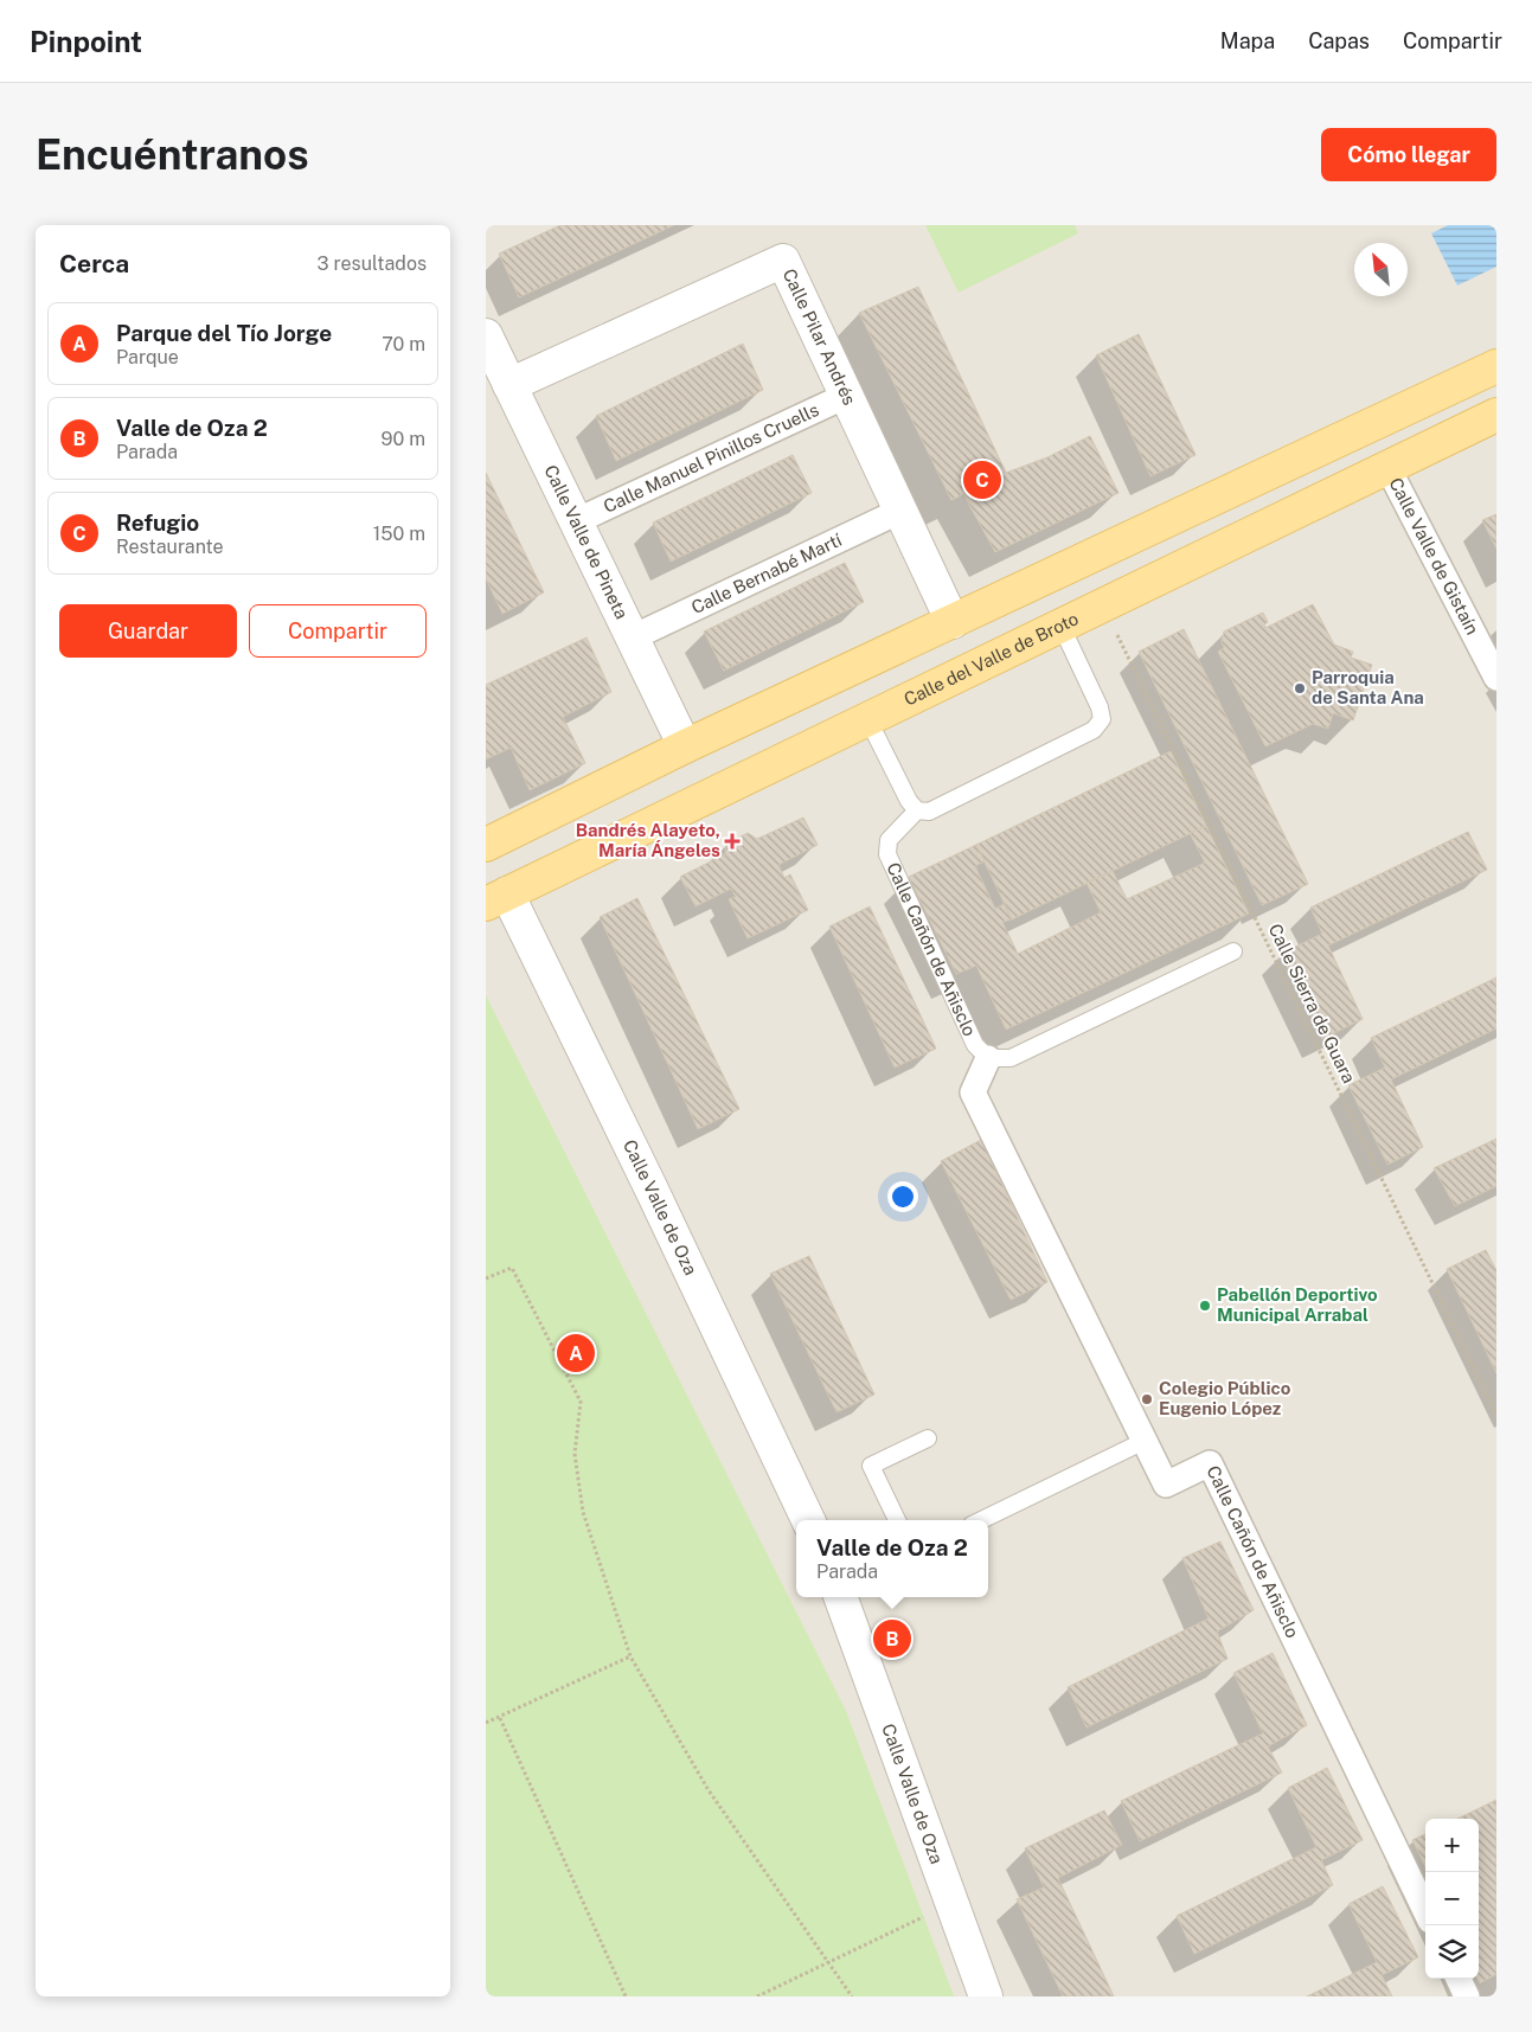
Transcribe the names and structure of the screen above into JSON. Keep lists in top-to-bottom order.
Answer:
{
  "streets": {
    "main road": ["Calle del Valle de Broto"],
    "street": [
      "Calle Pilar Andrés",
      "Calle Manuel Pinillos Cruells",
      "Calle Valle de Pineta",
      "Calle Valle de Gistaín",
      "Calle Bernabé Martí",
      "Calle Cañón de Añisclo",
      "Calle Valle de Oza"
    ],
    "path": ["Calle Sierra de Guara"]
  },
  "crossings": [
    ["Calle Pilar Andrés", "Calle Manuel Pinillos Cruells"],
    ["Calle Pilar Andrés", "Calle Valle de Pineta"],
    ["Calle Pilar Andrés", "Calle Bernabé Martí"],
    ["Calle Manuel Pinillos Cruells", "Calle Valle de Pineta"],
    ["Calle Valle de Pineta", "Calle Bernabé Martí"],
    ["Calle Valle de Gistaín", "Calle del Valle de Broto"],
    ["Calle del Valle de Broto", "Calle Sierra de Guara"],
    ["Calle del Valle de Broto", "Calle Valle de Oza"]
  ],
  "places": {
    "other": ["Parroquia de Santa Ana", "Pabellón Deportivo Municipal Arrabal", "Colegio Público Eugenio López"],
    "health": ["Bandrés Alayeto, María Ángeles"]
  },
  "north": "top left",
  "page": {
    "header": "Pinpoint",
    "nav": ["Mapa", "Capas", "Compartir"],
    "buttons": [
      "Cómo llegar",
      ["Guardar", "Compartir"]
    ],
    "title": "Encuéntranos",
    "heading": ["Cerca", "3 resultados"],
    "list": [
      {
        "mark": "A",
        "name": "Parque del Tío Jorge",
        "note": "Parque",
        "value": "70 m"
      },
      {
        "mark": "B",
        "name": "Valle de Oza 2",
        "note": "Parada",
        "value": "90 m"
      },
      {
        "mark": "C",
        "name": "Refugio",
        "note": "Restaurante",
        "value": "150 m"
      }
    ],
    "pins": ["C", "A", "B"],
    "popup": ["Valle de Oza 2", "Parada"],
    "map_buttons": ["+", "−"]
  }
}
